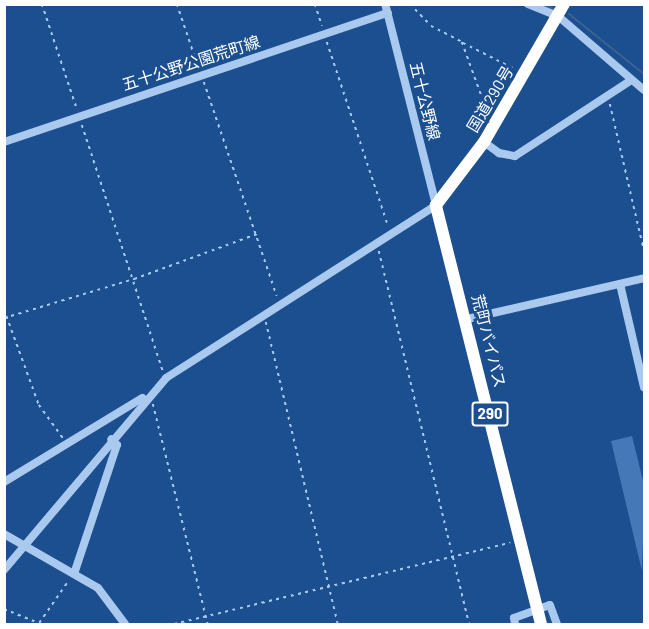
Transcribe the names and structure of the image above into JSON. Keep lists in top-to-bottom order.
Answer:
{
  "streets": {
    "highway": ["国道290号", "荒町バイパス", "290"],
    "street": ["五十公野公園荒町線", "五十公野線"]
  },
  "crossings": [
    ["五十公野公園荒町線", "五十公野線"],
    ["国道290号", "五十公野線"],
    ["国道290号", "荒町バイパス"],
    ["五十公野線", "荒町バイパス"]
  ]
}
